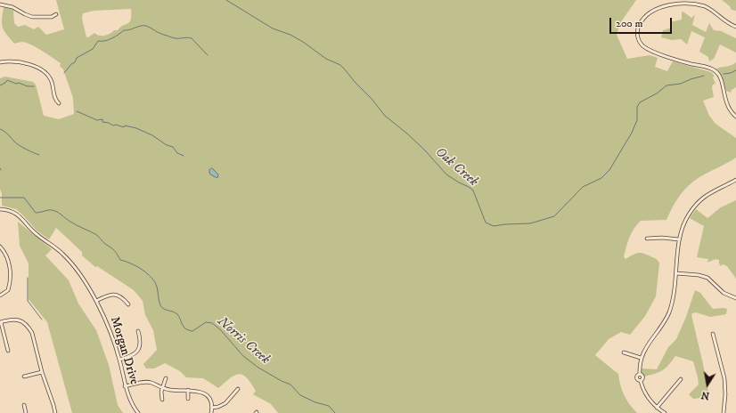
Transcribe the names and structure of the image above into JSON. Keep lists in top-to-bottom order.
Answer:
{
  "streets": {
    "street": ["Morgan Drive"]
  },
  "water": ["Oak Creek", "Norris Creek"],
  "scale_bar": "200 m",
  "north": "bottom"
}
